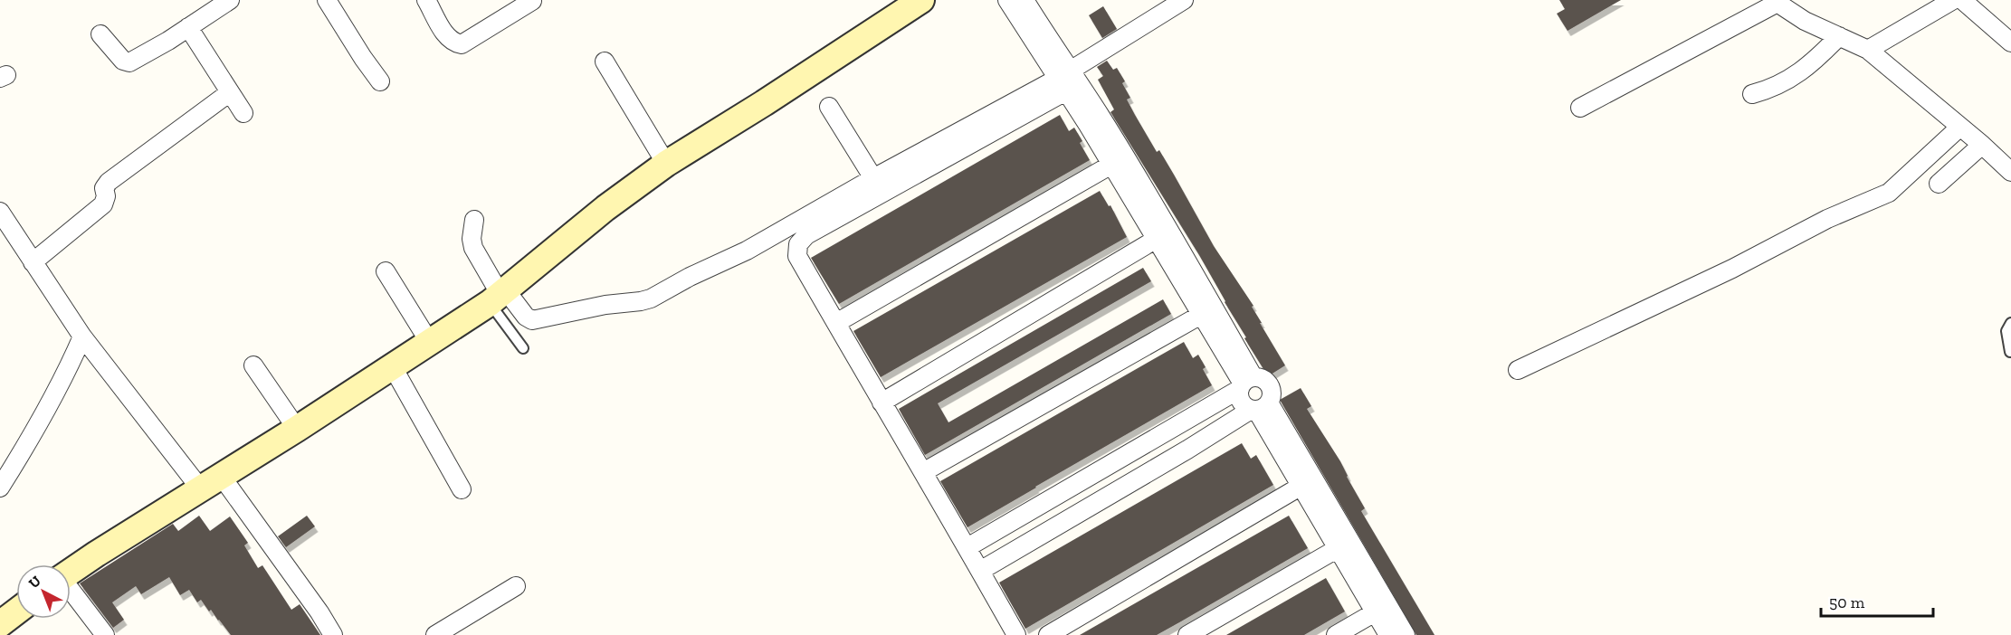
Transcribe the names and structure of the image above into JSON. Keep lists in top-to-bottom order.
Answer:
{
  "scale_bar": "50 m",
  "north": "top left"
}
